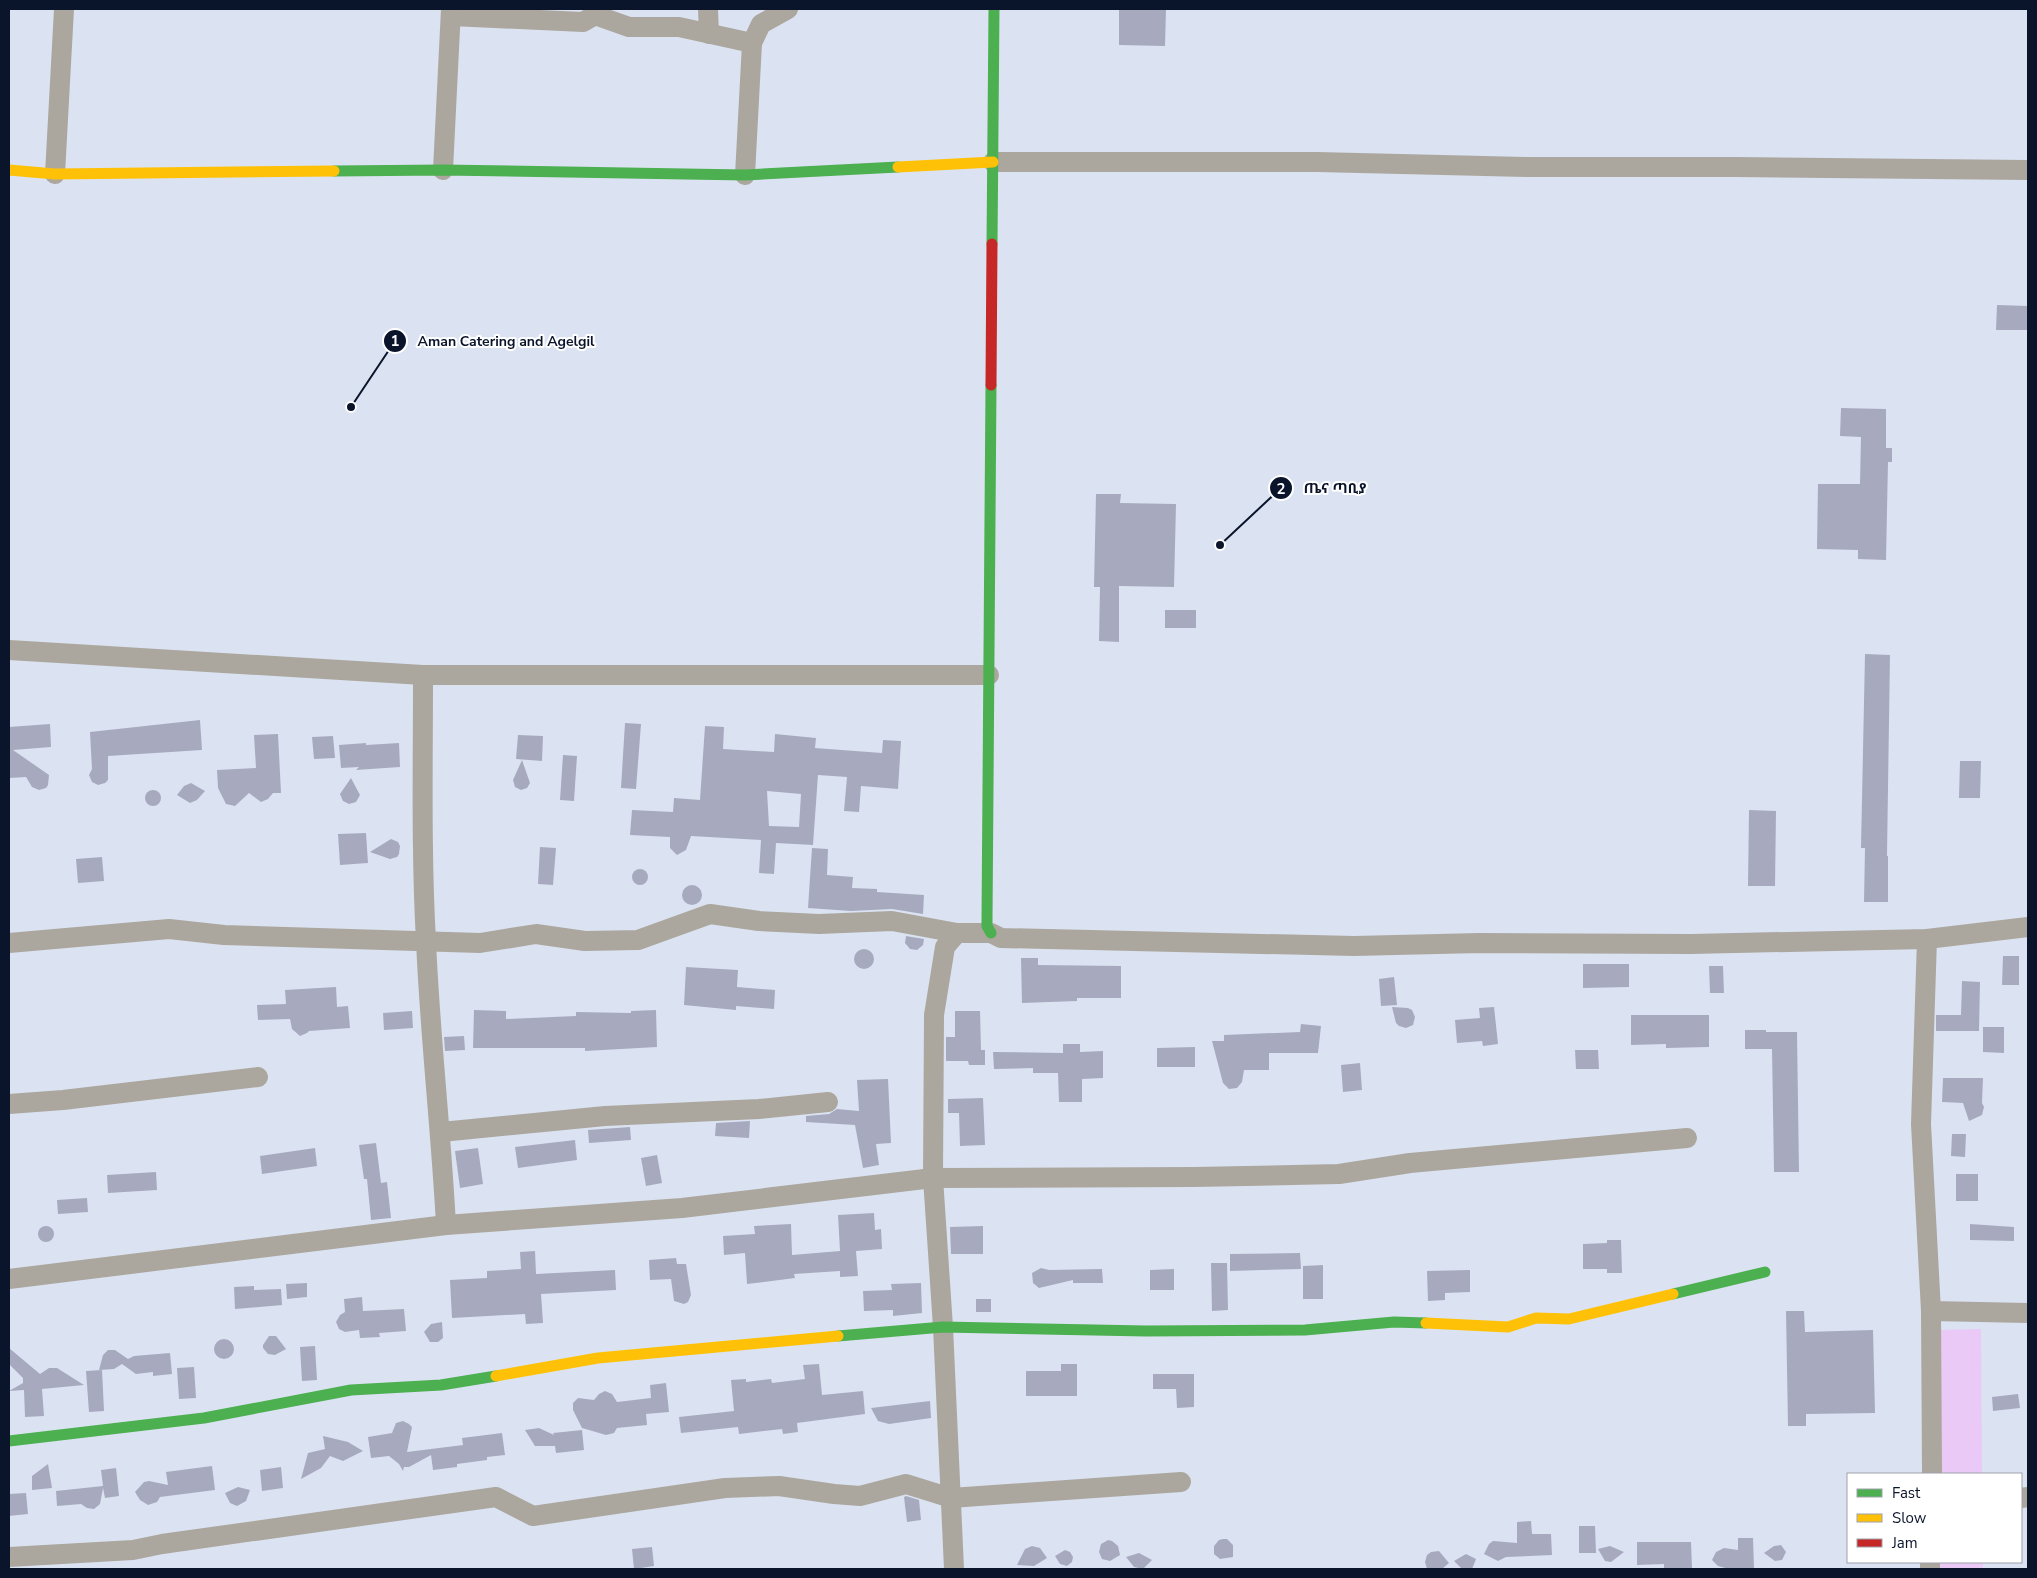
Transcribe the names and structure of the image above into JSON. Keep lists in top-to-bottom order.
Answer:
{
  "places": ["Aman Catering and Agelgil", "ጤና ጣቢያ"],
  "legend": ["Fast", "Slow", "Jam"]
}
